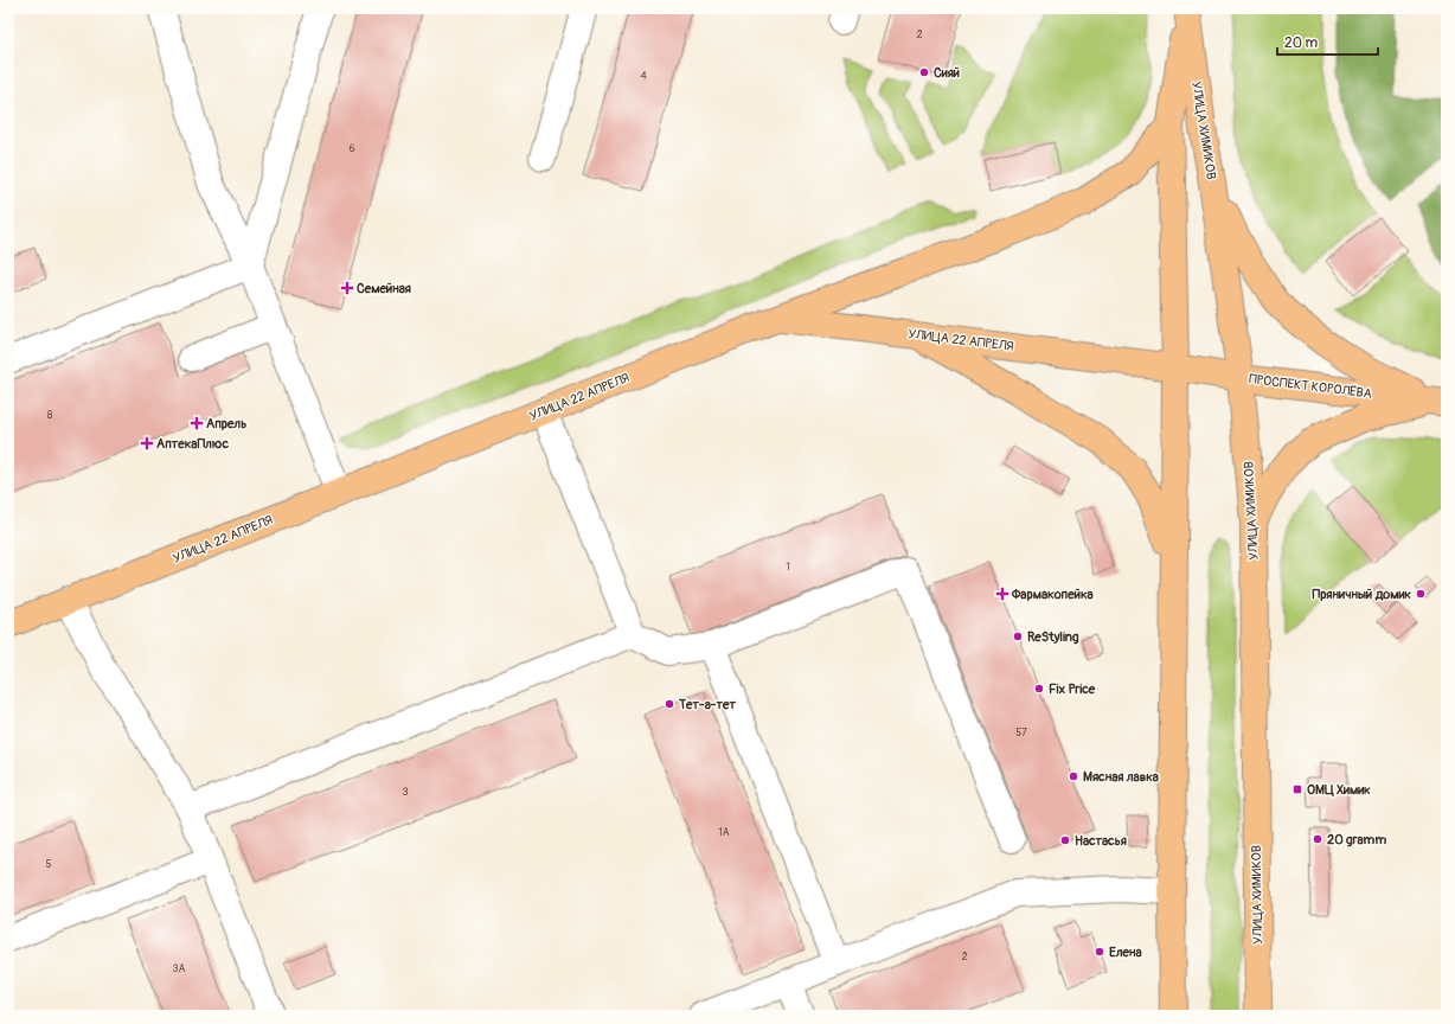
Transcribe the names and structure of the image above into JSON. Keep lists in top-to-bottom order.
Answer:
{
  "streets": {
    "main road": ["УЛИЦА ХИМИКОВ", "УЛИЦА 22 АПРЕЛЯ", "ПРОСПЕКТ КОРОЛЁВА"]
  },
  "crossings": [
    ["УЛИЦА ХИМИКОВ", "УЛИЦА 22 АПРЕЛЯ"],
    ["УЛИЦА ХИМИКОВ", "ПРОСПЕКТ КОРОЛЁВА"],
    ["УЛИЦА 22 АПРЕЛЯ", "ПРОСПЕКТ КОРОЛЁВА"]
  ],
  "places": {
    "other": [
      "Сияй",
      "Пряничный домик",
      "ReStyling",
      "Fix Price",
      "Тет-а-тет",
      "Мясная лавка",
      "20 gramm",
      "Настасья",
      "Елена"
    ],
    "health": [
      "Семейная",
      "Апрель",
      "АптекаПлюс",
      "Фармакопейка"
    ],
    "transit": ["ОМЦ Химик"]
  },
  "house_numbers": [
    "2",
    "4",
    "6",
    "8",
    "1",
    "57",
    "3",
    "1А",
    "5",
    "2",
    "3А"
  ],
  "scale_bar": "20 m"
}
